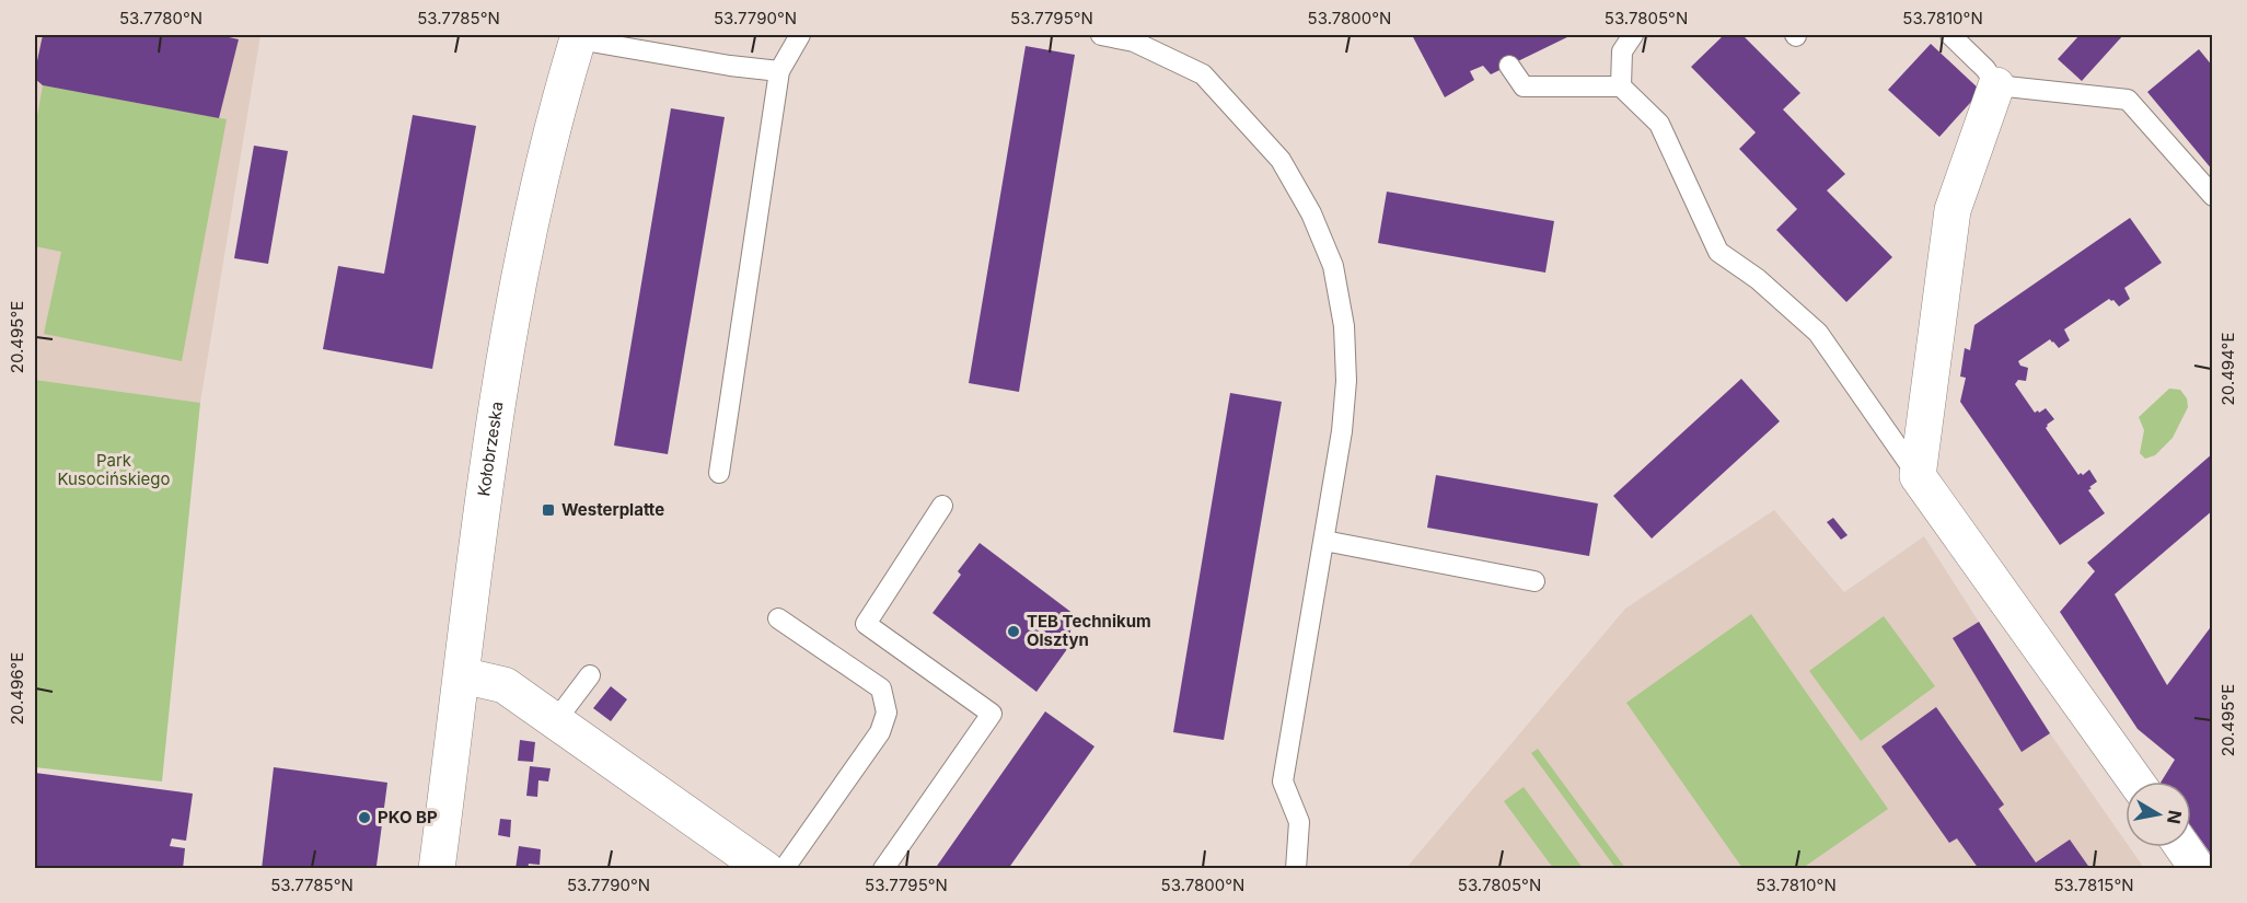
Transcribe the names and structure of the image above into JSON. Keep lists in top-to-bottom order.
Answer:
{
  "streets": {
    "street": ["Kołobrzeska"]
  },
  "parks": ["Park Kusocińskiego"],
  "places": {
    "transit": ["Westerplatte"],
    "other": ["TEB Technikum Olsztyn", "PKO BP"]
  },
  "north": "right",
  "coordinates": [
    "53.7780°N",
    "53.7785°N",
    "53.7790°N",
    "53.7795°N",
    "53.7800°N",
    "53.7805°N",
    "53.7810°N",
    "20.495°E",
    "20.494°E",
    "20.496°E",
    "53.7815°N"
  ]
}
